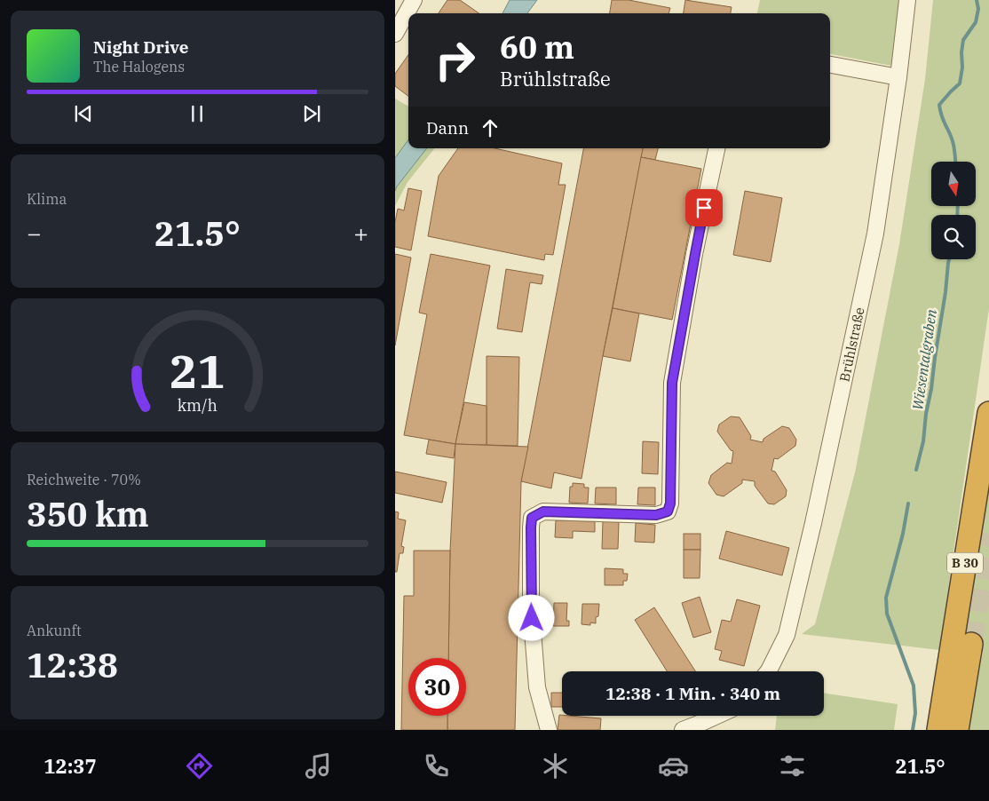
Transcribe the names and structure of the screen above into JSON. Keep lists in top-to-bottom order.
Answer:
{
  "streets": {
    "highway": ["B 30"],
    "street": ["Brühlstraße"]
  },
  "water": ["Wiesentalgraben"],
  "north": "bottom",
  "page": {
    "turn": ["60 m", "Brühlstraße"],
    "song": ["Night Drive", "The Halogens"],
    "then": "Dann",
    "tile": [
      "Klima",
      ["Reichweite · 70%", "350 km"],
      ["Ankunft", "12:38"]
    ],
    "heat": ["−", "21.5°", "+"],
    "limit": "30",
    "trip": "12:38 · 1 Min. · 340 m",
    "tabs": ["12:37", "21.5°"],
    "gauge": ["21", "km/h"]
  }
}
